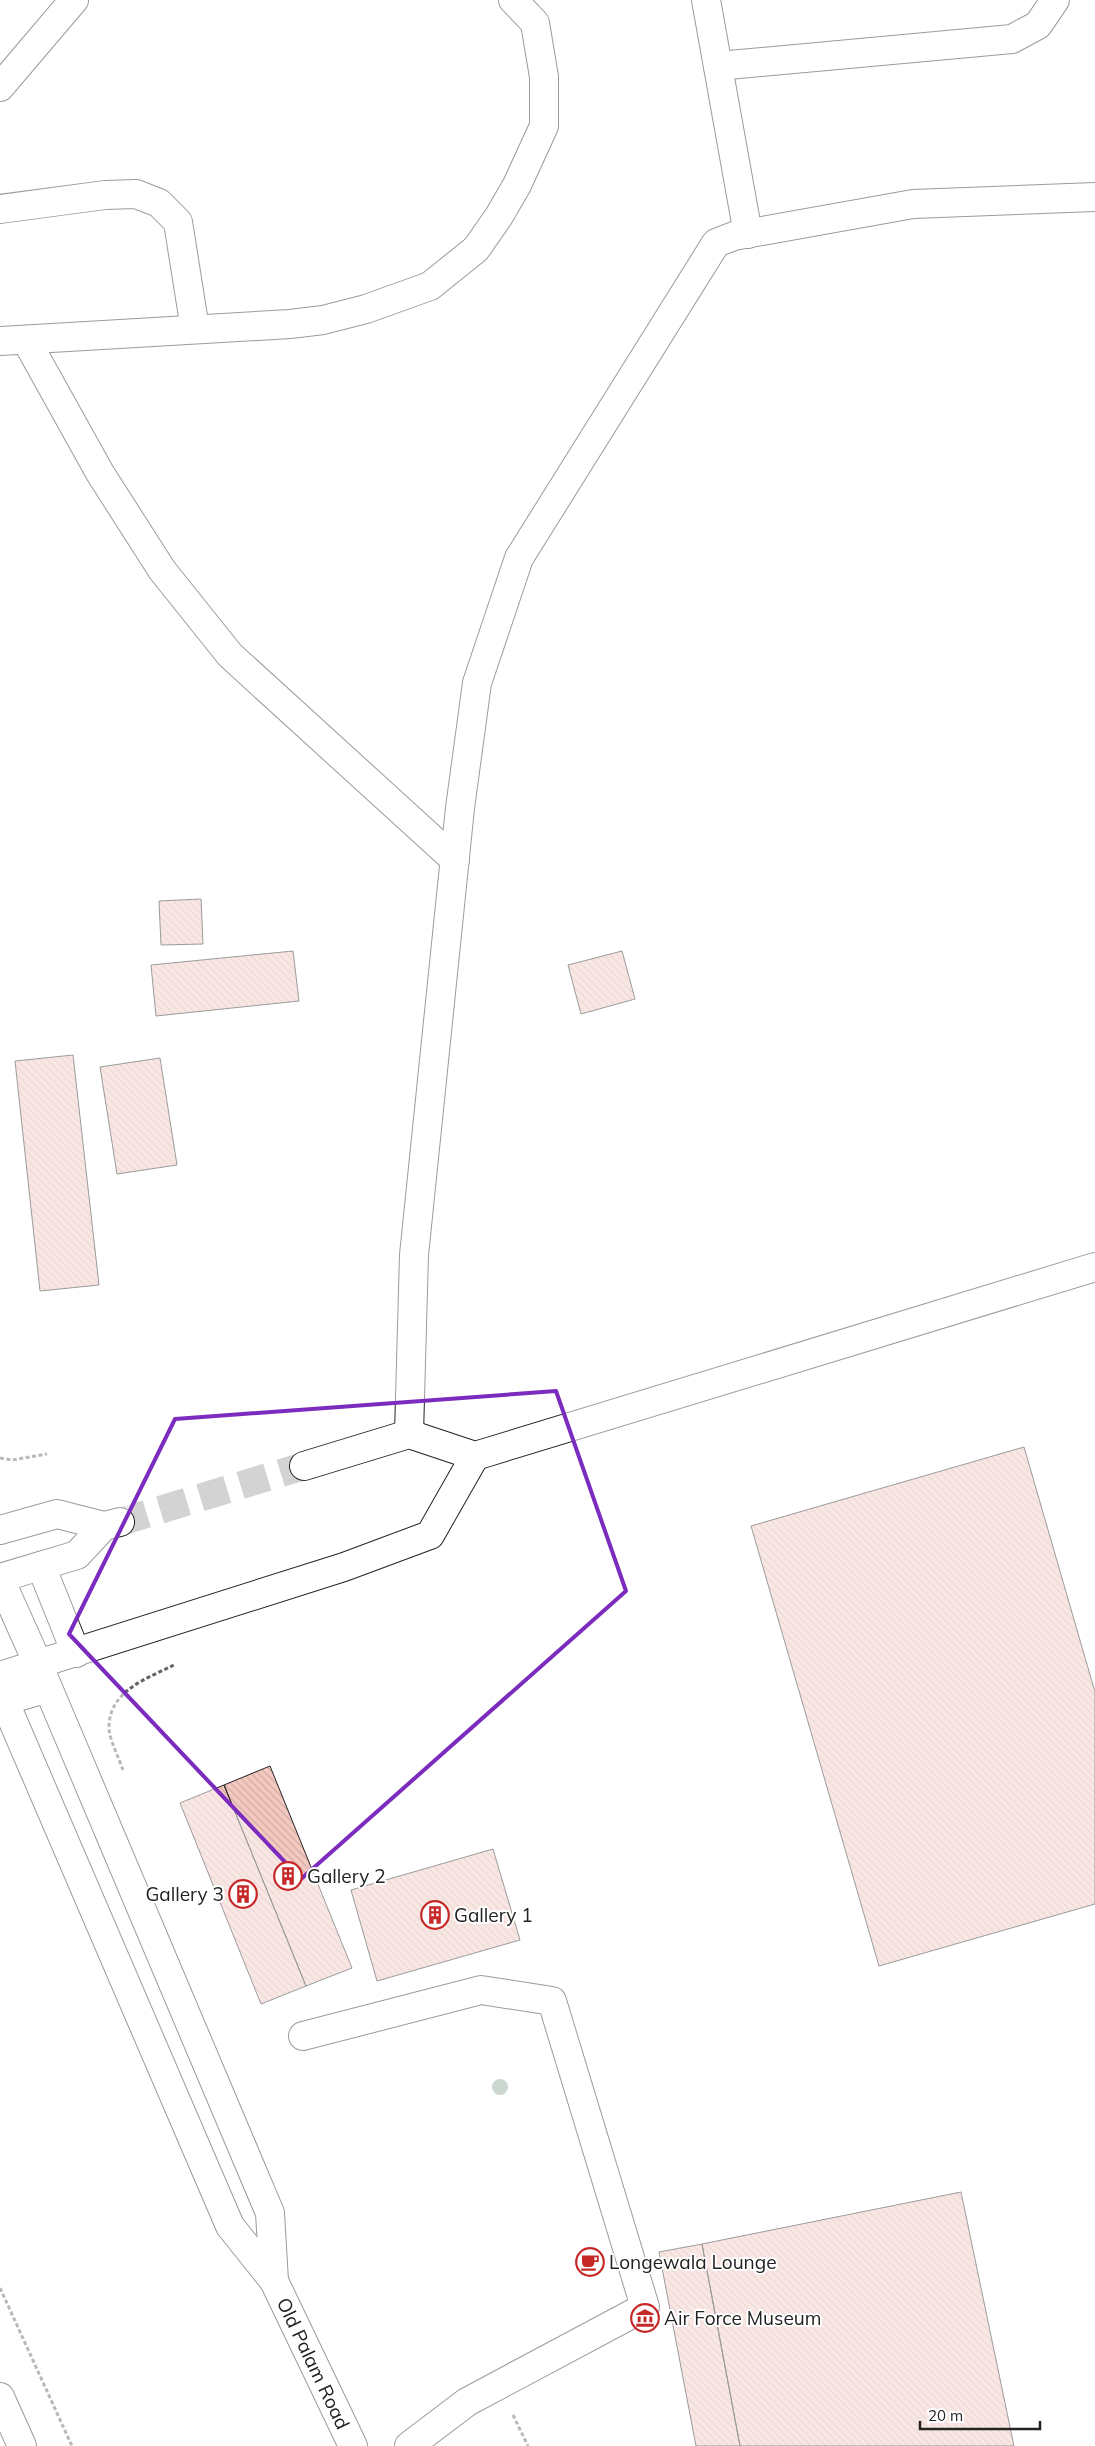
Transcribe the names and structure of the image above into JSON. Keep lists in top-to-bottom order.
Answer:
{
  "streets": {
    "street": ["Old Palam Road"]
  },
  "places": {
    "building": ["Gallery 2", "Gallery 3", "Gallery 1"],
    "cafe": ["Longewala Lounge"],
    "museum": ["Air Force Museum"]
  },
  "scale_bar": "20 m"
}
